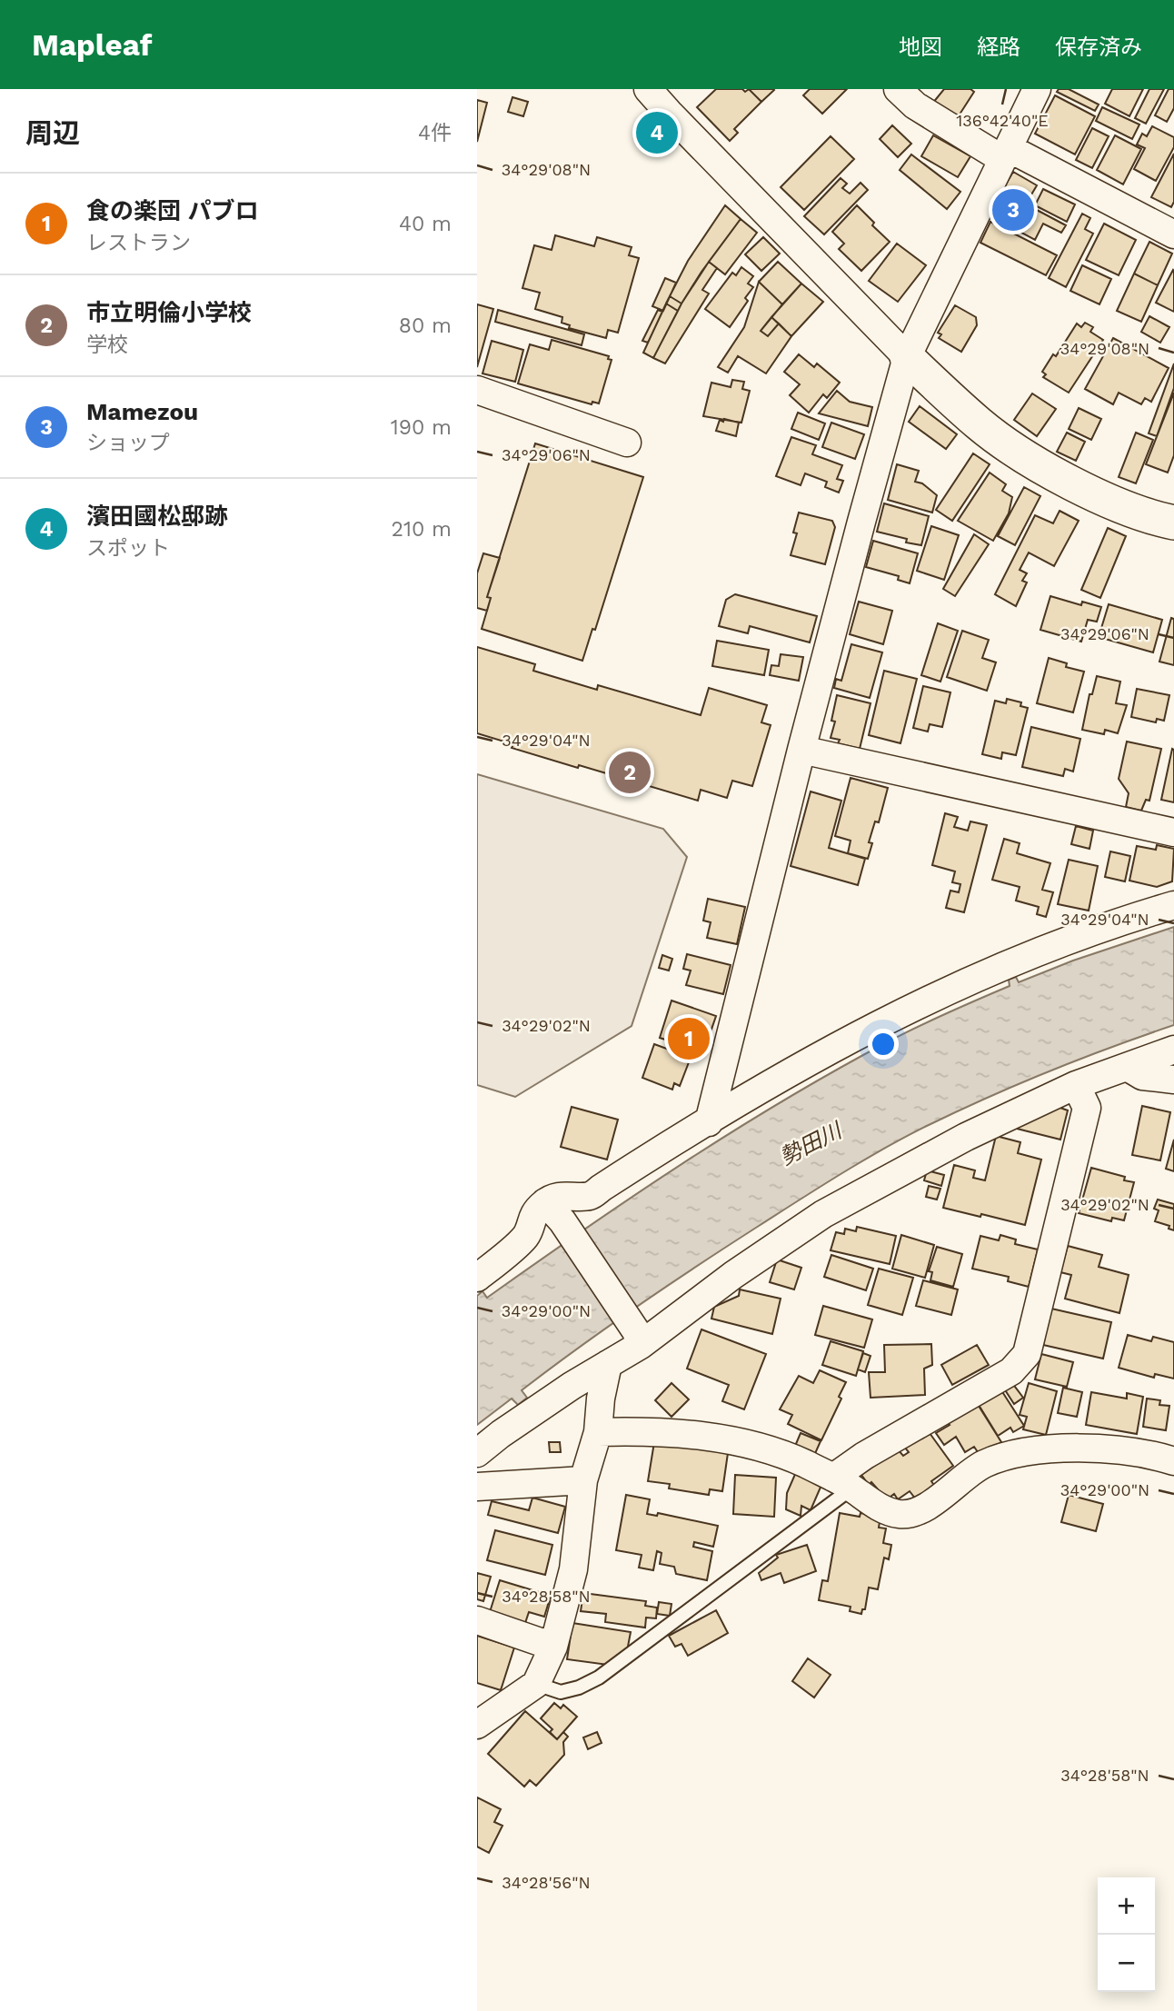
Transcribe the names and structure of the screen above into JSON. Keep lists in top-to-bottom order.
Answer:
{
  "water": ["勢田川"],
  "page": {
    "header": "Mapleaf",
    "nav": ["地図", "経路", "保存済み"],
    "heading": ["周辺", "4件"],
    "pins": [
      "4",
      "3",
      "2",
      "1"
    ],
    "list": [
      {
        "mark": "1",
        "name": "食の楽団 パブロ",
        "note": "レストラン",
        "value": "40 m"
      },
      {
        "mark": "2",
        "name": "市立明倫小学校",
        "note": "学校",
        "value": "80 m"
      },
      {
        "mark": "3",
        "name": "Mamezou",
        "note": "ショップ",
        "value": "190 m"
      },
      {
        "mark": "4",
        "name": "濱田國松邸跡",
        "note": "スポット",
        "value": "210 m"
      }
    ],
    "map_buttons": ["+", "−"]
  },
  "coordinates": [
    "136°42'40\"E",
    "34°29'08\"N",
    "34°29'06\"N",
    "34°29'04\"N",
    "34°29'02\"N",
    "34°29'00\"N",
    "34°28'58\"N",
    "34°28'56\"N"
  ]
}
